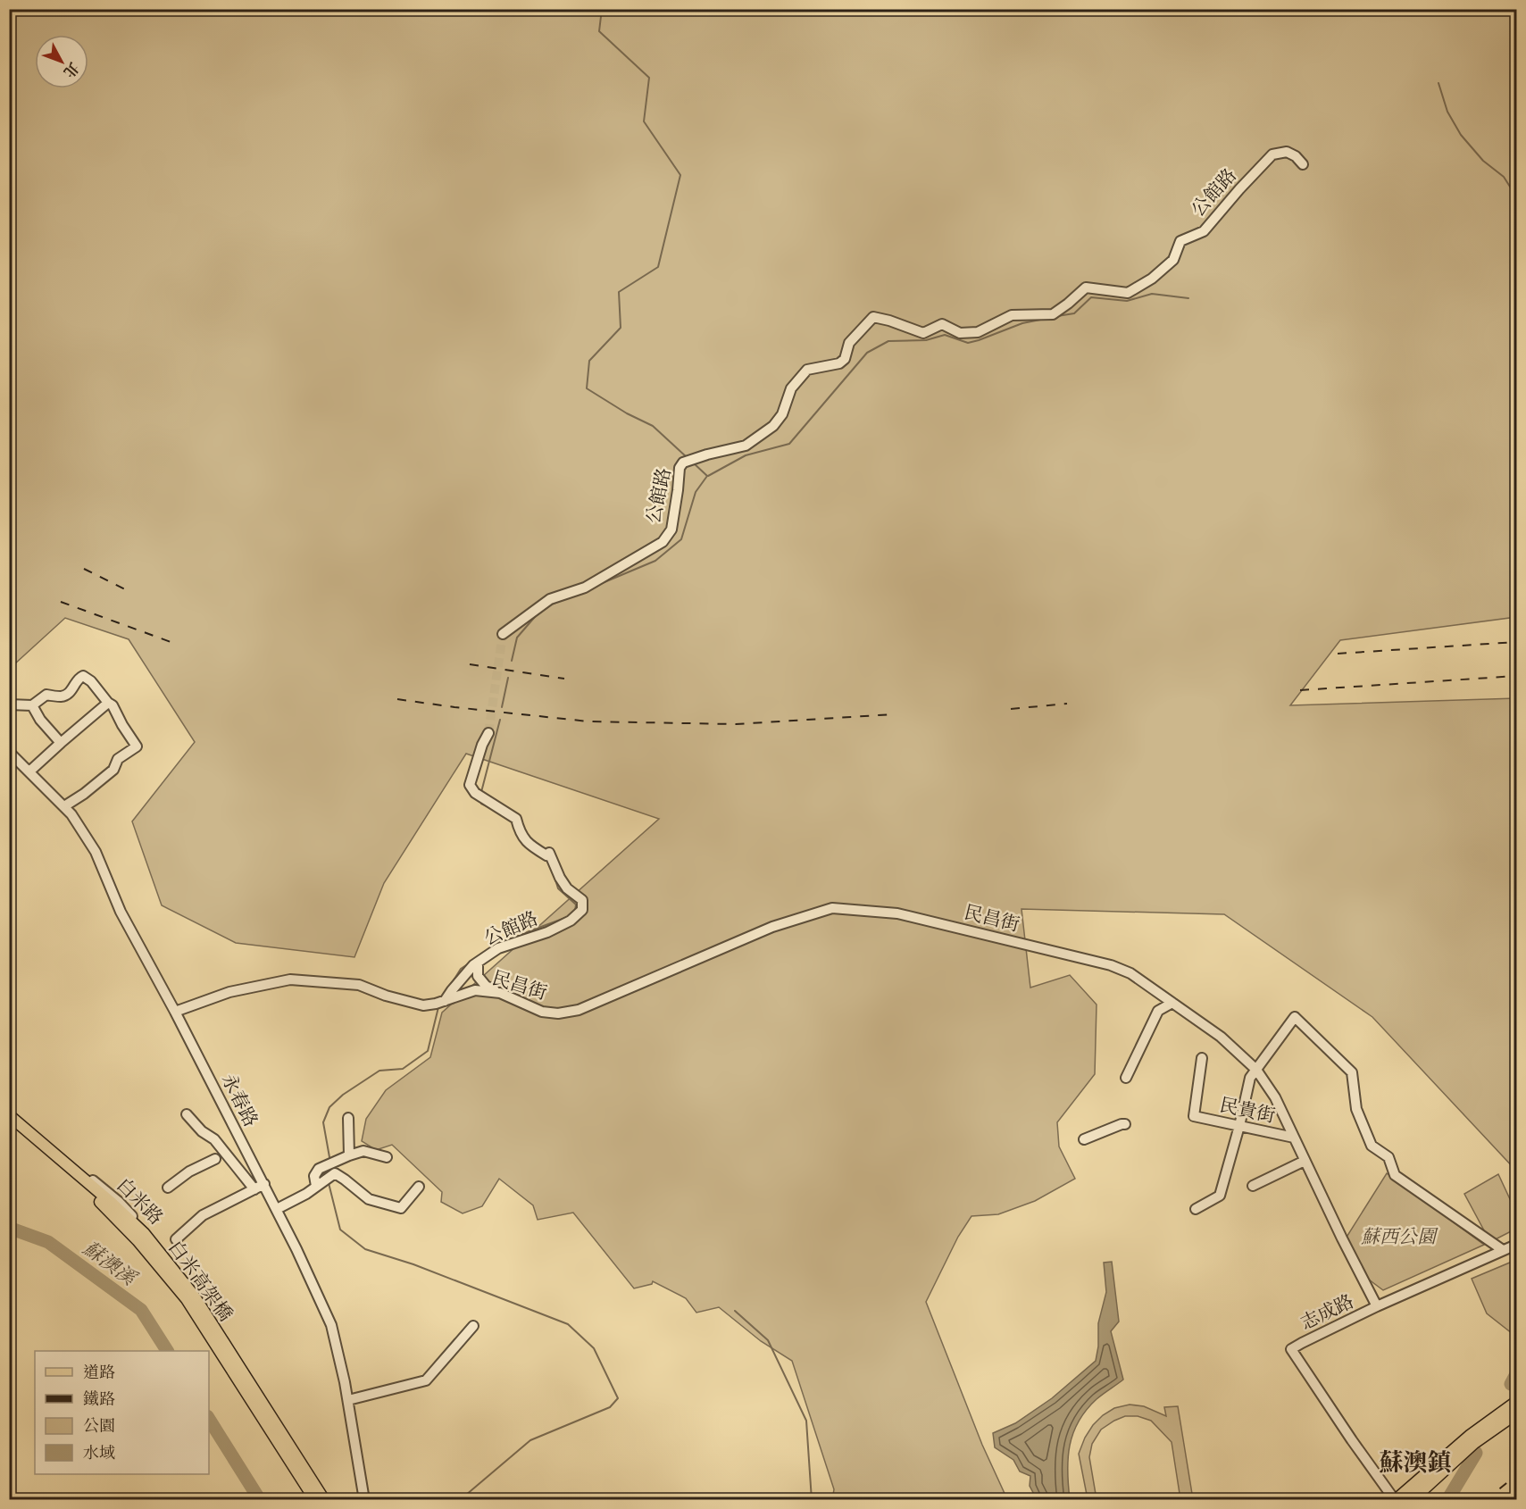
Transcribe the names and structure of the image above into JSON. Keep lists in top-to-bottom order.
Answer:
{
  "streets": {
    "main road": ["白米高架橋"],
    "street": [
      "公館路",
      "民昌街",
      "永春路",
      "民貴街",
      "白米路",
      "志成路"
    ]
  },
  "crossings": [
    ["公館路", "民昌街"],
    ["民昌街", "民貴街"],
    ["民昌街", "志成路"]
  ],
  "districts": ["蘇澳鎮"],
  "water": ["蘇澳溪"],
  "parks": ["蘇西公園"],
  "legend": [
    "道路",
    "鐵路",
    "公園",
    "水域"
  ],
  "north": "bottom right"
}
